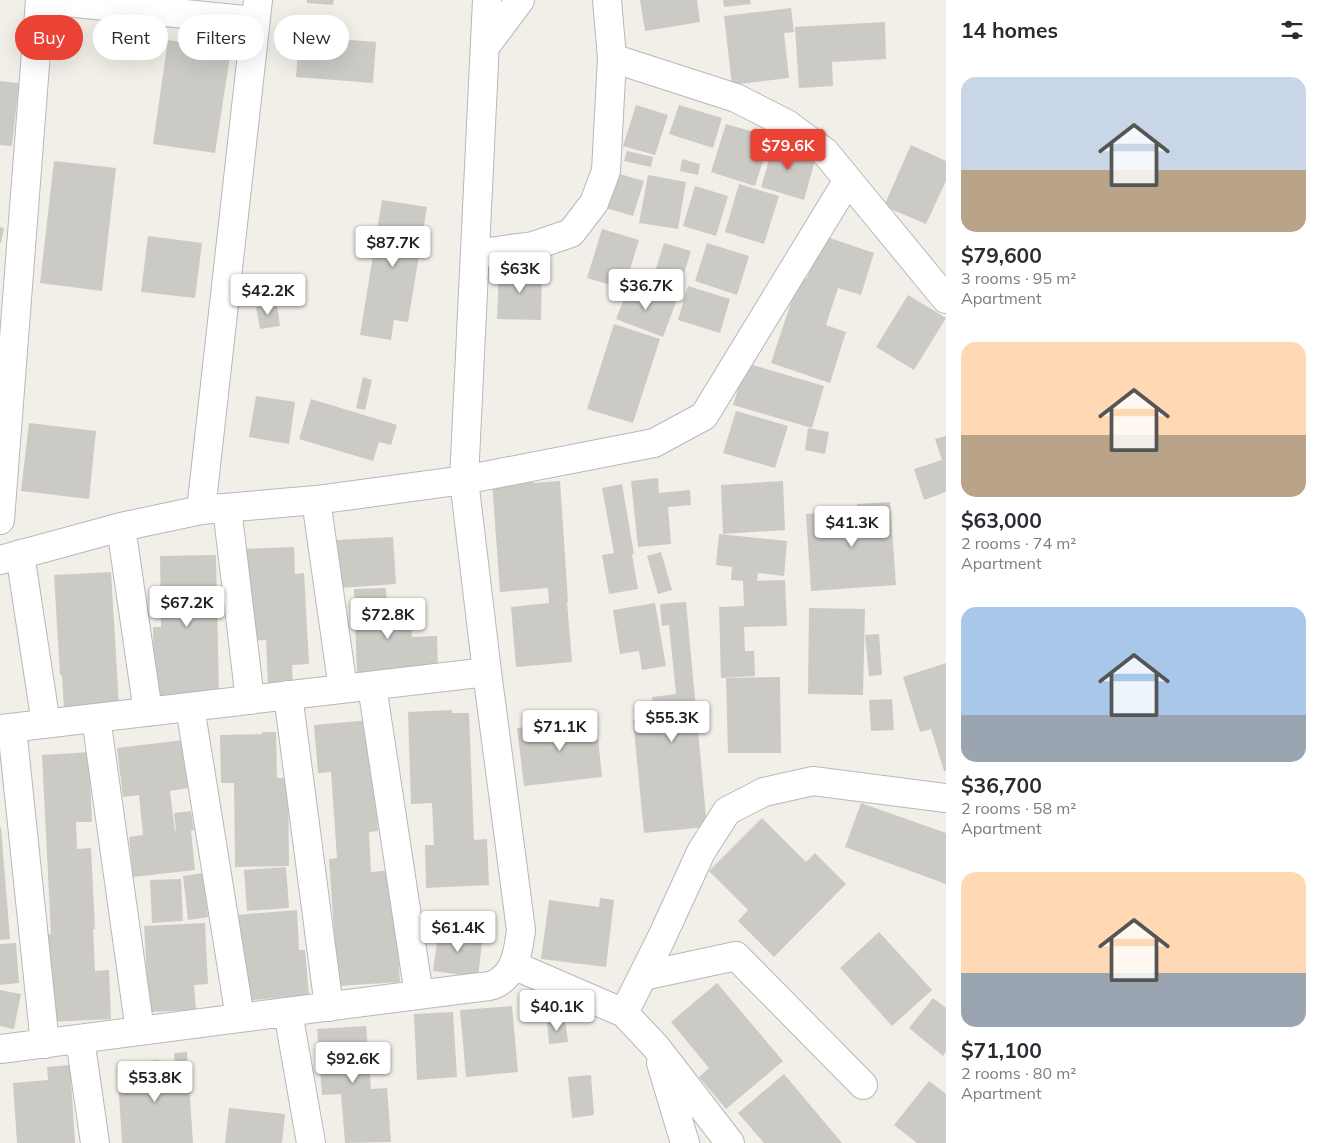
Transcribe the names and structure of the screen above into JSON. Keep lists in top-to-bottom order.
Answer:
{
  "page": {
    "heading": "14 homes",
    "chip": [
      "Buy",
      "Rent",
      "Filters",
      "New"
    ],
    "list": [
      {
        "name": "$79,600",
        "note": "3 rooms · 95 m² · Apartment"
      },
      {
        "name": "$63,000",
        "note": "2 rooms · 74 m² · Apartment"
      },
      {
        "name": "$36,700",
        "note": "2 rooms · 58 m² · Apartment"
      },
      {
        "name": "$71,100",
        "note": "2 rooms · 80 m² · Apartment"
      }
    ],
    "price": [
      "$79.6K",
      "$87.7K",
      "$63K",
      "$36.7K",
      "$42.2K",
      "$41.3K",
      "$67.2K",
      "$72.8K",
      "$55.3K",
      "$71.1K",
      "$61.4K",
      "$40.1K",
      "$92.6K",
      "$53.8K"
    ]
  }
}
